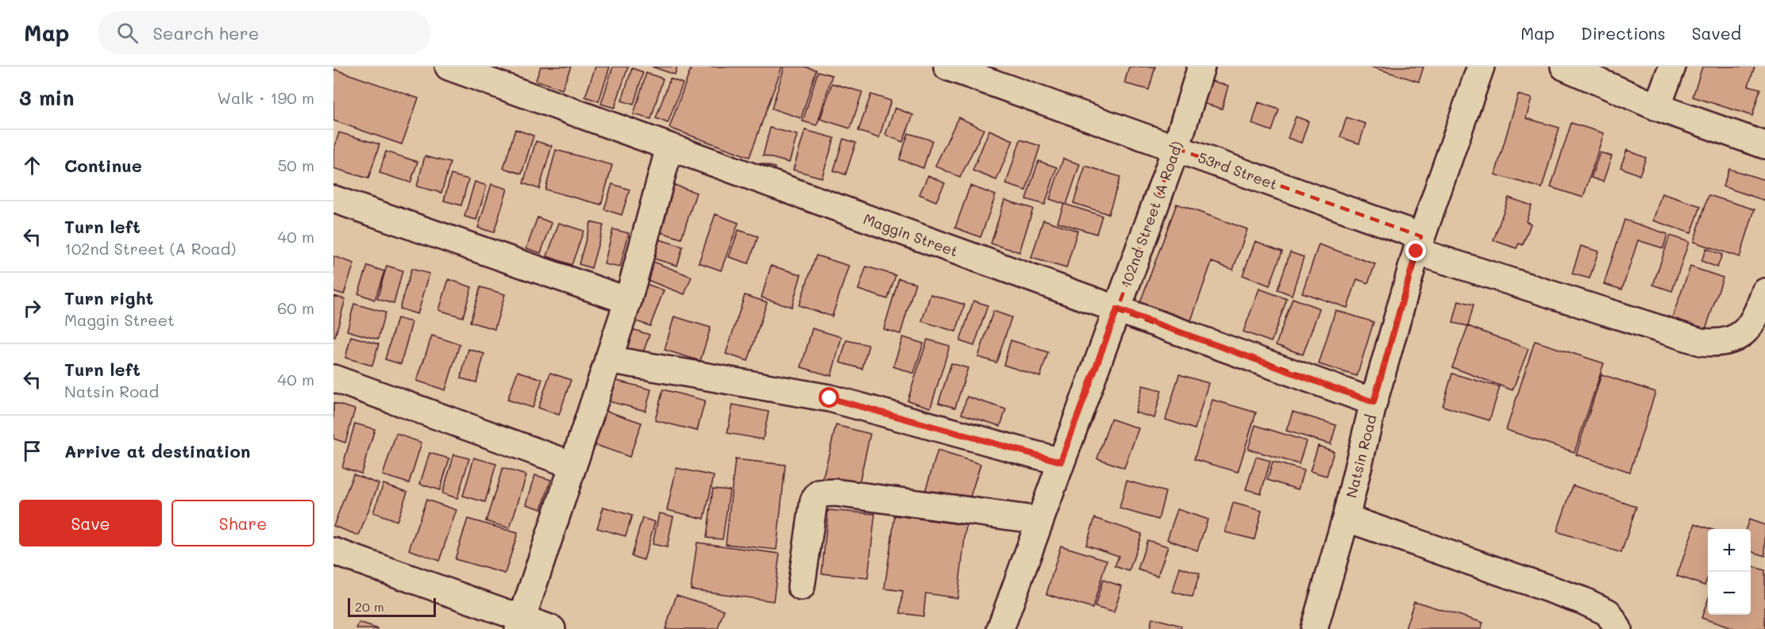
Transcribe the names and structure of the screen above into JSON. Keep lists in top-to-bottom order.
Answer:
{
  "streets": {
    "street": [
      "53rd Street",
      "102nd Street (A Road)",
      "Maggin Street",
      "Natsin Road"
    ]
  },
  "crossings": [
    ["53rd Street", "102nd Street (A Road)"],
    ["53rd Street", "Natsin Road"],
    ["102nd Street (A Road)", "Maggin Street"],
    ["Maggin Street", "Natsin Road"]
  ],
  "scale_bar": "20 m",
  "page": {
    "header": "Map",
    "search": "Search here",
    "nav": ["Map", "Directions", "Saved"],
    "heading": ["3 min", "Walk · 190 m"],
    "list": [
      ["Continue", "50 m"],
      ["Turn left", "102nd Street (A Road)", "40 m"],
      ["Turn right", "Maggin Street", "60 m"],
      ["Turn left", "Natsin Road", "40 m"],
      "Arrive at destination"
    ],
    "buttons": ["Save", "Share"],
    "map_buttons": ["+", "−"],
    "scale": "20 m"
  }
}
